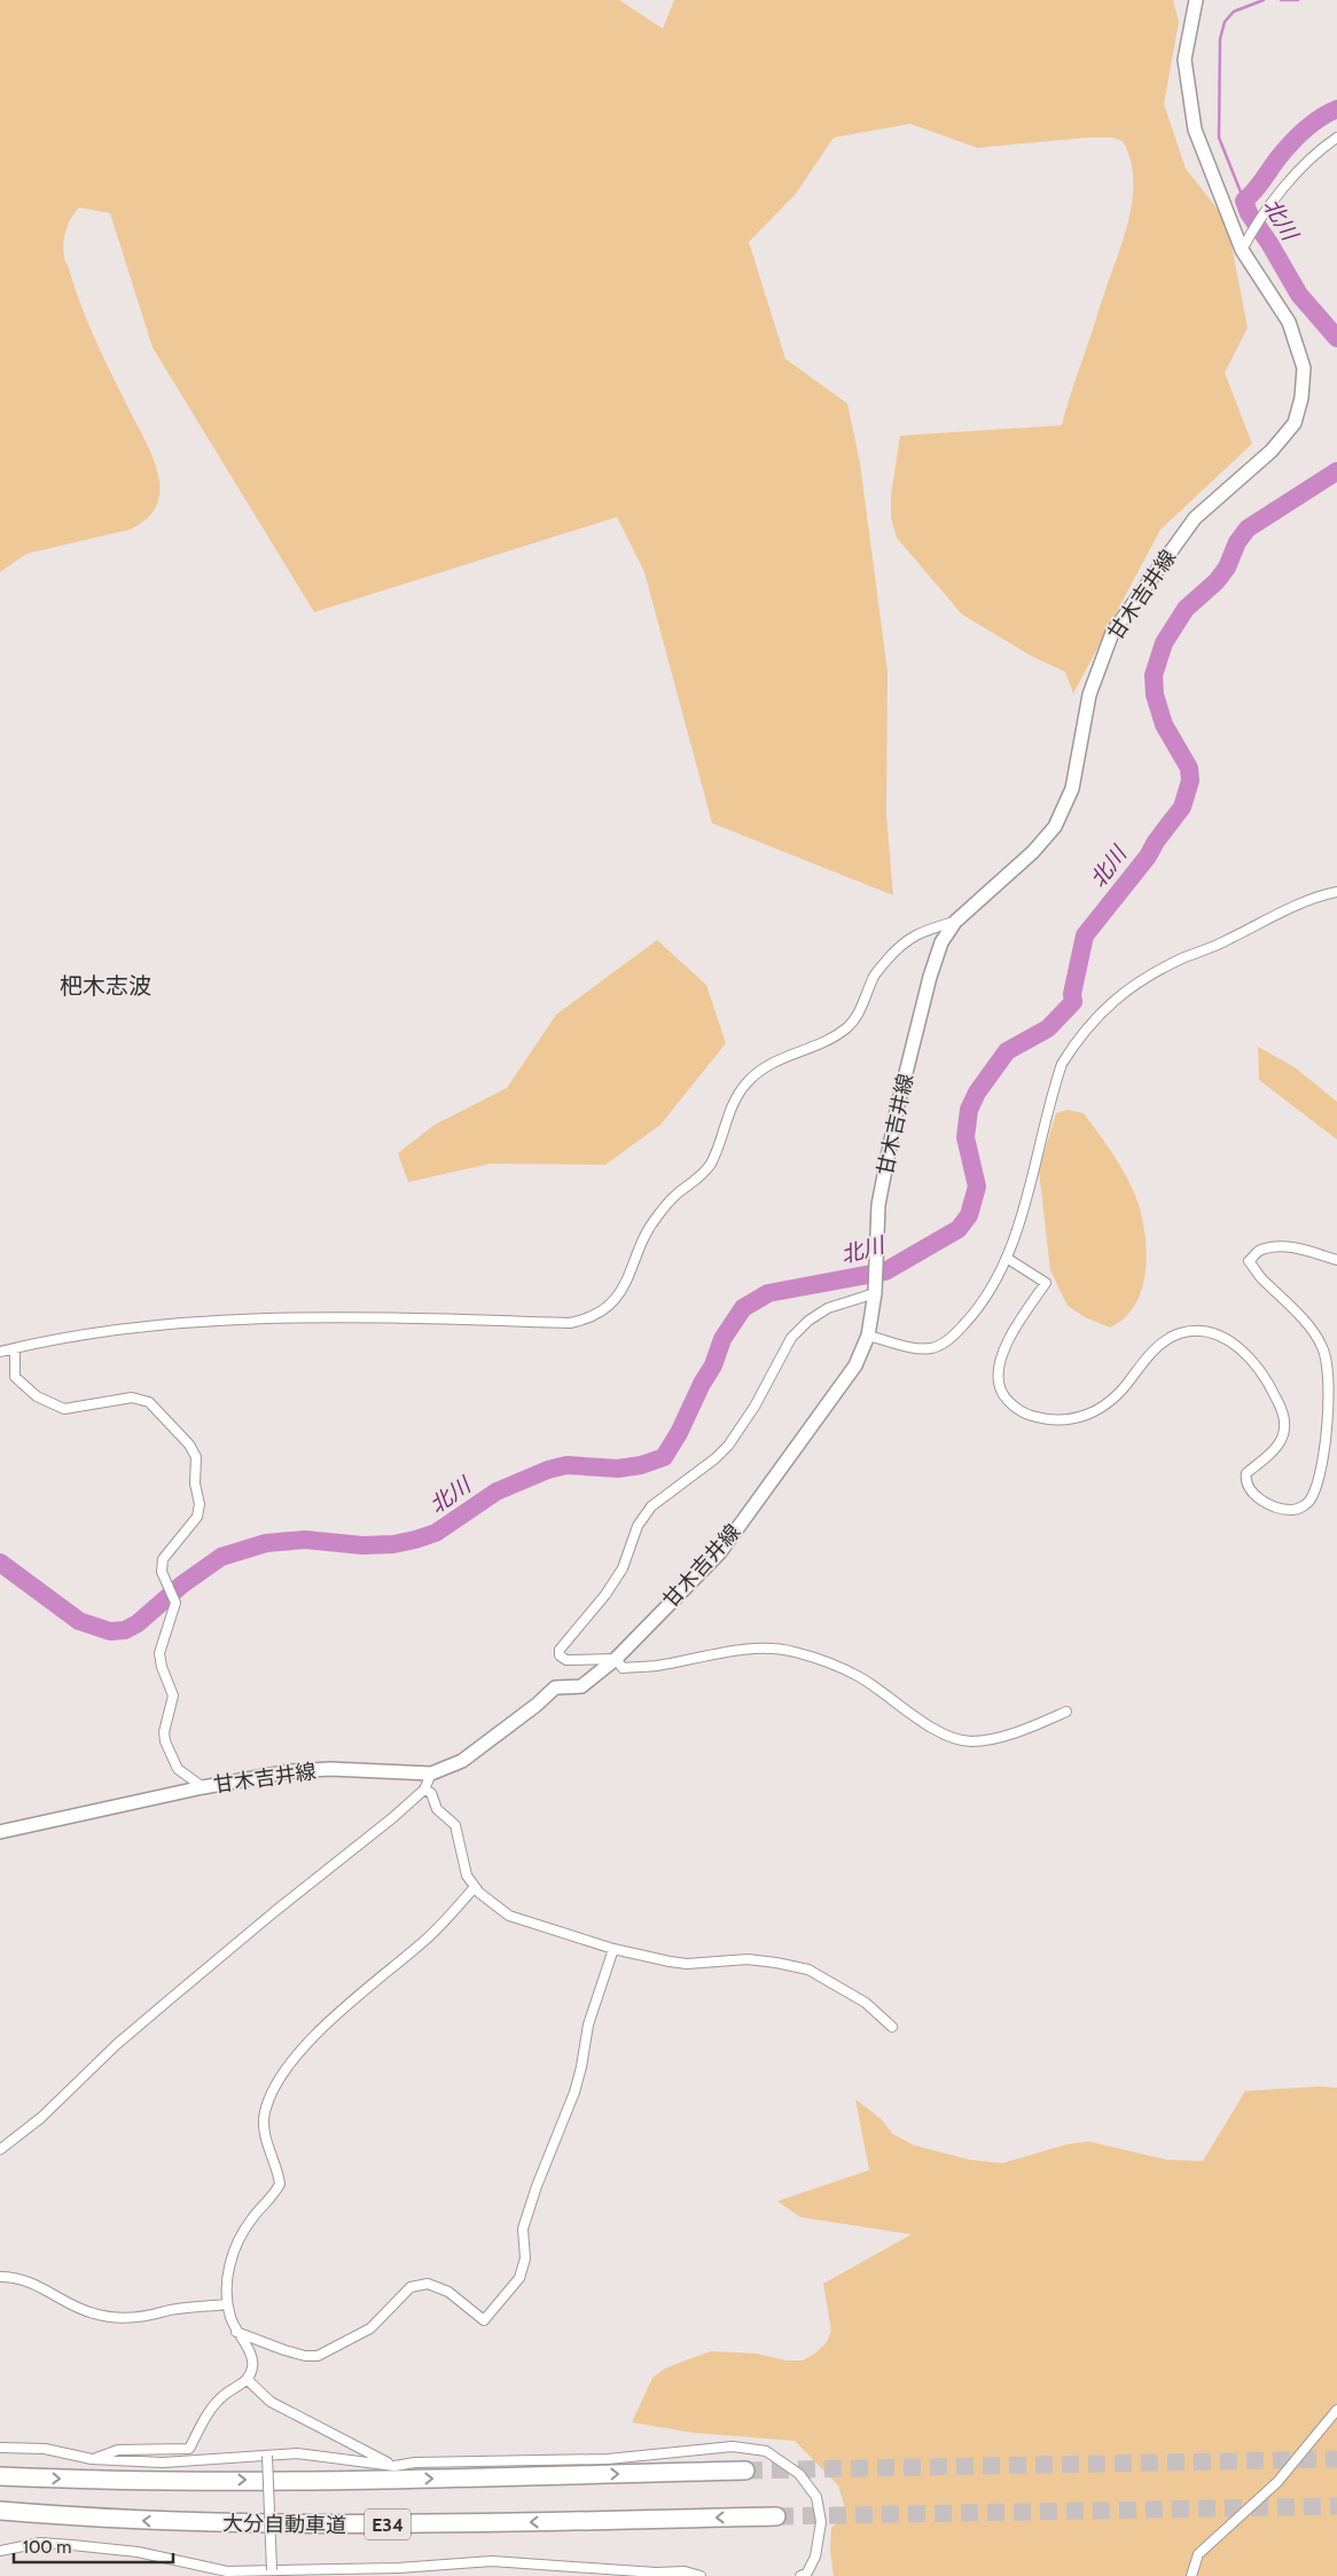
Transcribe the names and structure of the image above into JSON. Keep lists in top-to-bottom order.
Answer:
{
  "streets": {
    "highway": ["大分自動車道", "E34"],
    "main road": ["甘木吉井線"]
  },
  "districts": ["杷木志波"],
  "water": ["北川"],
  "scale_bar": "100 m"
}
